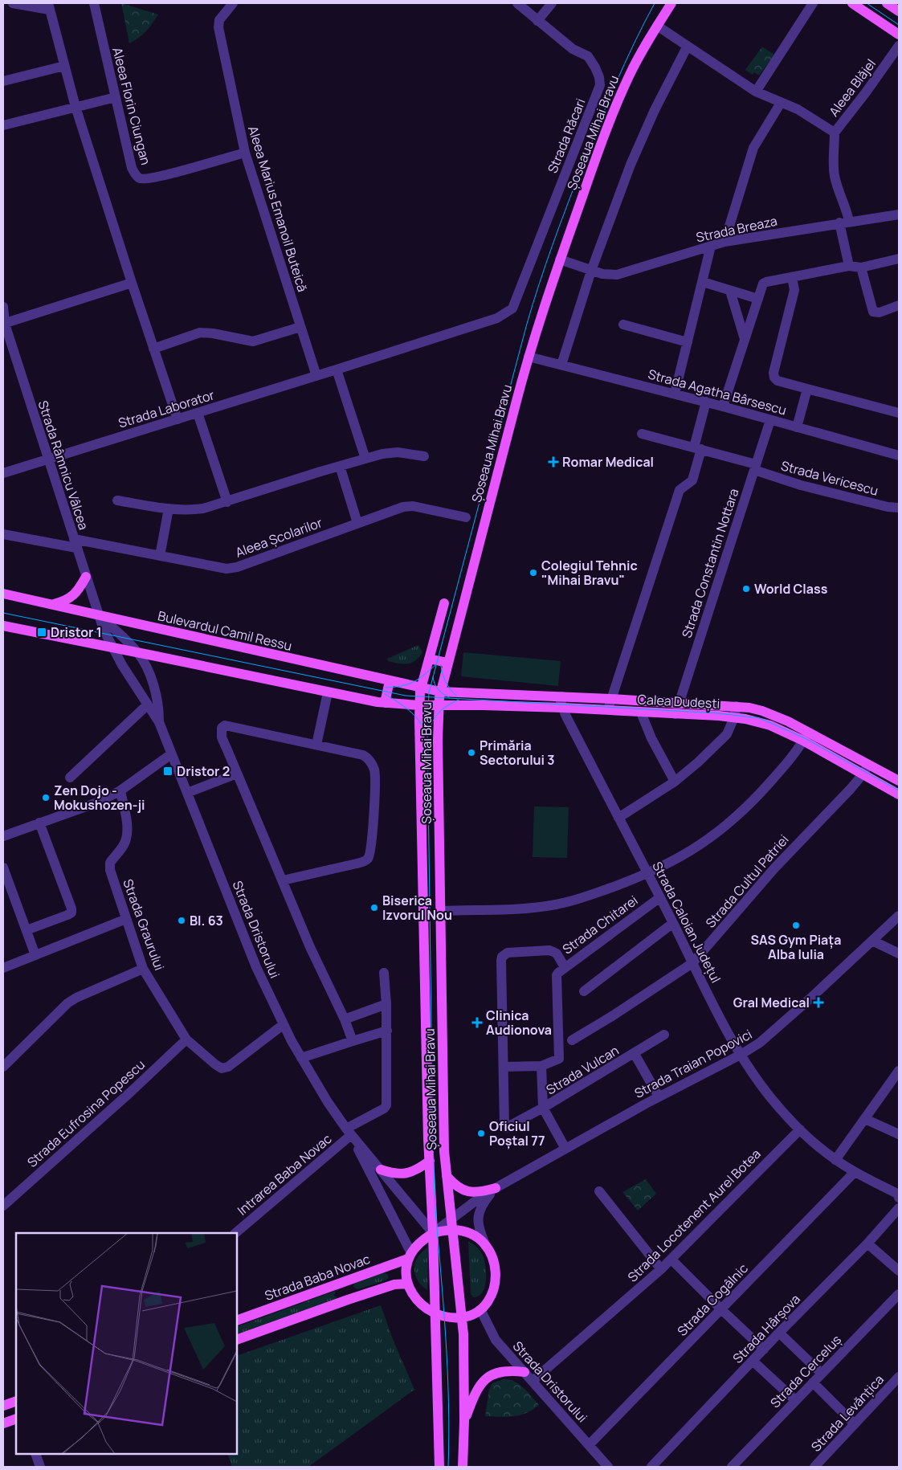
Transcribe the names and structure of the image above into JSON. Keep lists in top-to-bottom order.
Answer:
{
  "streets": {
    "main road": [
      "Șoseaua Mihai Bravu",
      "Bulevardul Camil Ressu",
      "Calea Dudești",
      "Strada Baba Novac"
    ],
    "street": [
      "Aleea Blăjel",
      "Aleea Florin Ciungan",
      "Strada Răcari",
      "Aleea Marius Emanoil Buteică",
      "Strada Breaza",
      "Strada Agatha Bârsescu",
      "Strada Laborator",
      "Strada Râmnicu Vâlcea",
      "Strada Vericescu",
      "Aleea Școlarilor",
      "Strada Constantin Nottara",
      "Strada Cultul Patriei",
      "Strada Caloian Județul",
      "Strada Graurului",
      "Strada Chitarei",
      "Strada Dristorului",
      "Strada Traian Popovici",
      "Strada Vulcan",
      "Strada Eufrosina Popescu",
      "Intrarea Baba Novac",
      "Strada Locotenent Aurel Botea",
      "Strada Cogâlnic",
      "Strada Hârșova",
      "Strada Cerceluș",
      "Strada Levănțica"
    ]
  },
  "crossings": [
    ["Aleea Blăjel", "Șoseaua Mihai Bravu"],
    ["Aleea Florin Ciungan", "Aleea Marius Emanoil Buteică"],
    ["Șoseaua Mihai Bravu", "Strada Breaza"],
    ["Șoseaua Mihai Bravu", "Strada Agatha Bârsescu"],
    ["Șoseaua Mihai Bravu", "Bulevardul Camil Ressu"],
    ["Șoseaua Mihai Bravu", "Calea Dudești"],
    ["Șoseaua Mihai Bravu", "Strada Dristorului"],
    ["Șoseaua Mihai Bravu", "Strada Traian Popovici"],
    ["Strada Răcari", "Strada Laborator"],
    ["Aleea Marius Emanoil Buteică", "Strada Laborator"],
    ["Strada Agatha Bârsescu", "Strada Constantin Nottara"],
    ["Strada Laborator", "Strada Râmnicu Vâlcea"],
    ["Strada Râmnicu Vâlcea", "Aleea Școlarilor"],
    ["Strada Râmnicu Vâlcea", "Bulevardul Camil Ressu"],
    ["Strada Râmnicu Vâlcea", "Strada Dristorului"],
    ["Strada Vericescu", "Strada Constantin Nottara"],
    ["Strada Constantin Nottara", "Calea Dudești"],
    ["Bulevardul Camil Ressu", "Calea Dudești"],
    ["Bulevardul Camil Ressu", "Strada Dristorului"],
    ["Calea Dudești", "Strada Cultul Patriei"],
    ["Calea Dudești", "Strada Caloian Județul"],
    ["Strada Cultul Patriei", "Strada Caloian Județul"],
    ["Strada Caloian Județul", "Strada Chitarei"],
    ["Strada Caloian Județul", "Strada Traian Popovici"],
    ["Strada Caloian Județul", "Strada Locotenent Aurel Botea"],
    ["Strada Caloian Județul", "Strada Cogâlnic"],
    ["Strada Graurului", "Strada Dristorului"],
    ["Strada Graurului", "Strada Eufrosina Popescu"],
    ["Strada Chitarei", "Strada Vulcan"],
    ["Strada Dristorului", "Strada Traian Popovici"],
    ["Strada Dristorului", "Intrarea Baba Novac"],
    ["Strada Dristorului", "Strada Locotenent Aurel Botea"],
    ["Strada Dristorului", "Strada Baba Novac"],
    ["Strada Dristorului", "Strada Cogâlnic"],
    ["Strada Traian Popovici", "Strada Vulcan"]
  ],
  "places": {
    "health": ["Romar Medical", "Gral Medical", "Clinica Audionova"],
    "other": [
      "Colegiul Tehnic \"Mihai Bravu\"",
      "World Class",
      "Primăria Sectorului 3",
      "Zen Dojo - Mokushozen-ji",
      "Biserica Izvorul Nou",
      "Bl. 63",
      "SAS Gym Piața Alba Iulia",
      "Oficiul Poștal 77"
    ],
    "transit": ["Dristor 1", "Dristor 2"]
  }
}
